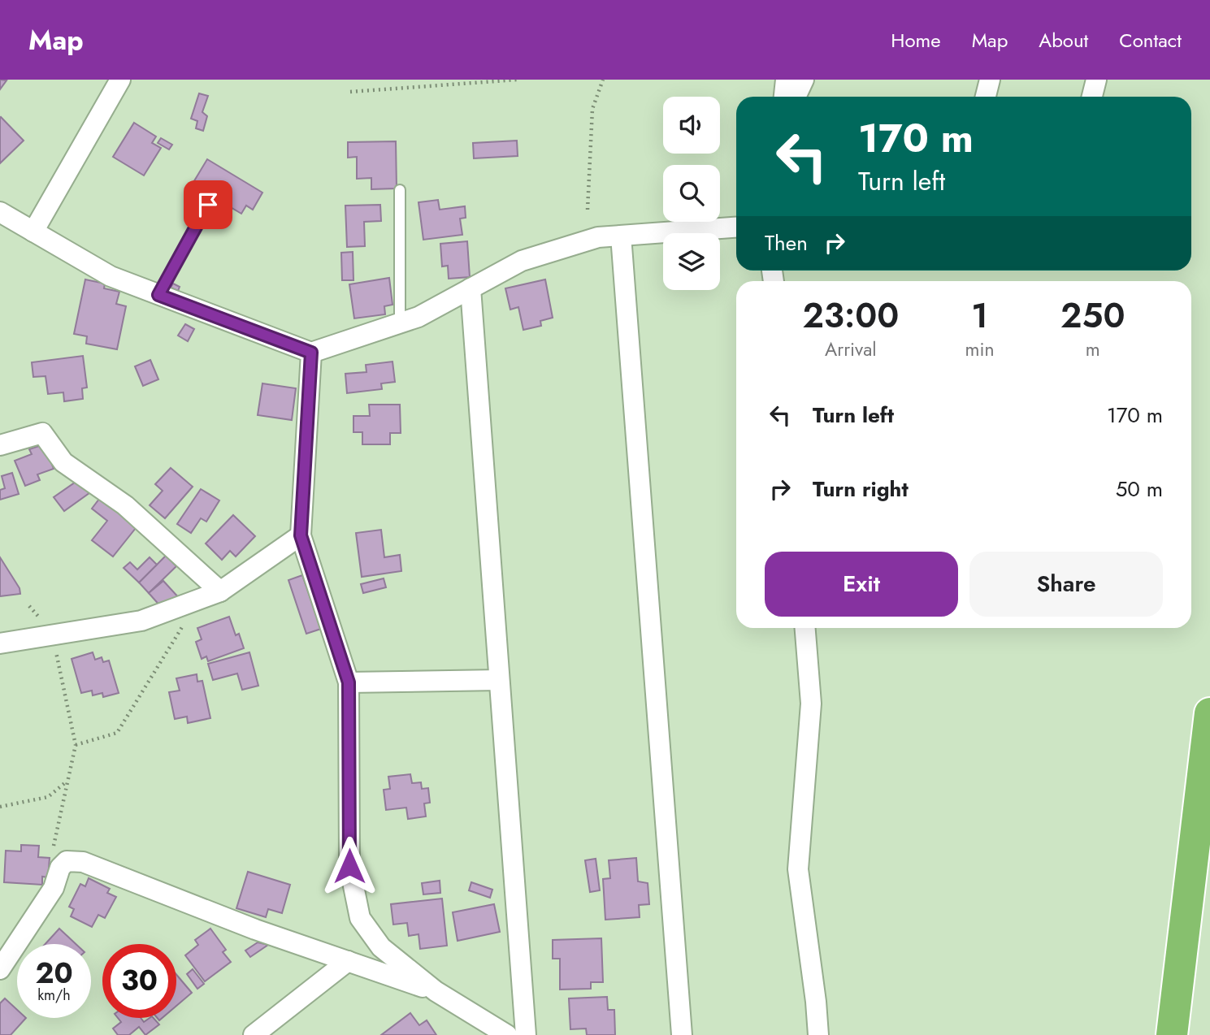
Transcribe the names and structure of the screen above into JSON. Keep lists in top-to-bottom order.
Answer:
{
  "page": {
    "header": "Map",
    "nav": [
      "Home",
      "Map",
      "About",
      "Contact"
    ],
    "turn": ["170 m", "Turn left"],
    "then": "Then",
    "eta": [
      "23:00",
      "Arrival",
      "1",
      "min",
      "250",
      "m"
    ],
    "list": [
      {
        "name": "Turn left",
        "value": "170 m"
      },
      {
        "name": "Turn right",
        "value": "50 m"
      }
    ],
    "buttons": ["Exit", "Share"],
    "speed": "20 km/h",
    "limit": "30"
  }
}
